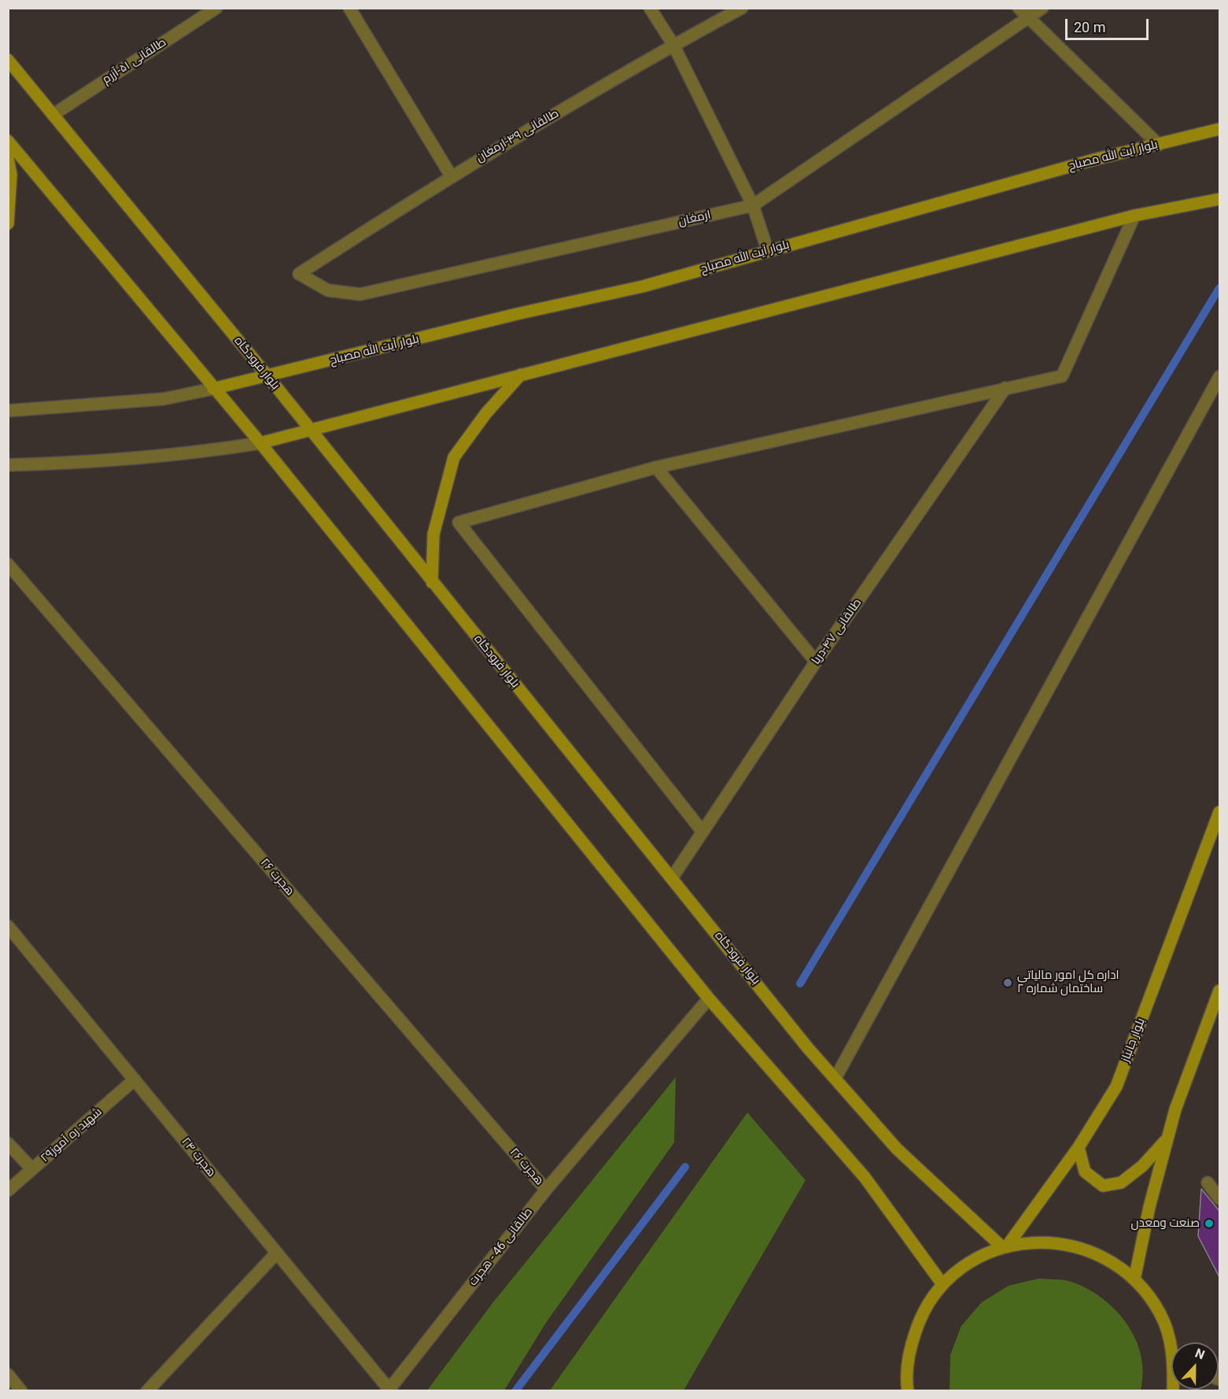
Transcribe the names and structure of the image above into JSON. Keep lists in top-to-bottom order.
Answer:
{
  "streets": {
    "main road": ["بلوار آیت الله مصباح", "بلوار فرودگاه", "بلوار جانباز"],
    "street": [
      "طالقانی ۵۱-آزرم",
      "طالقانی ۴۹-ارمغان",
      "ارمغان",
      "طالقانی ۴۷-دریا",
      "هجرت ۲۶",
      "شهید ره آموز۲۹",
      "هجرت ۲۴",
      "طالقانی 46 - هجرت"
    ]
  },
  "crossings": [
    ["طالقانی ۵۱-آزرم", "بلوار فرودگاه"],
    ["طالقانی ۴۹-ارمغان", "ارمغان"],
    ["بلوار آیت الله مصباح", "بلوار فرودگاه"],
    ["بلوار فرودگاه", "طالقانی ۴۷-دریا"],
    ["بلوار فرودگاه", "بلوار جانباز"],
    ["هجرت ۲۶", "طالقانی 46 - هجرت"],
    ["شهید ره آموز۲۹", "هجرت ۲۴"],
    ["هجرت ۲۴", "طالقانی 46 - هجرت"]
  ],
  "places": ["اداره کل امور مالیاتی ساختمان شماره ۲", "صنعت ومعدن"],
  "scale_bar": "20 m",
  "north": "top"
}
